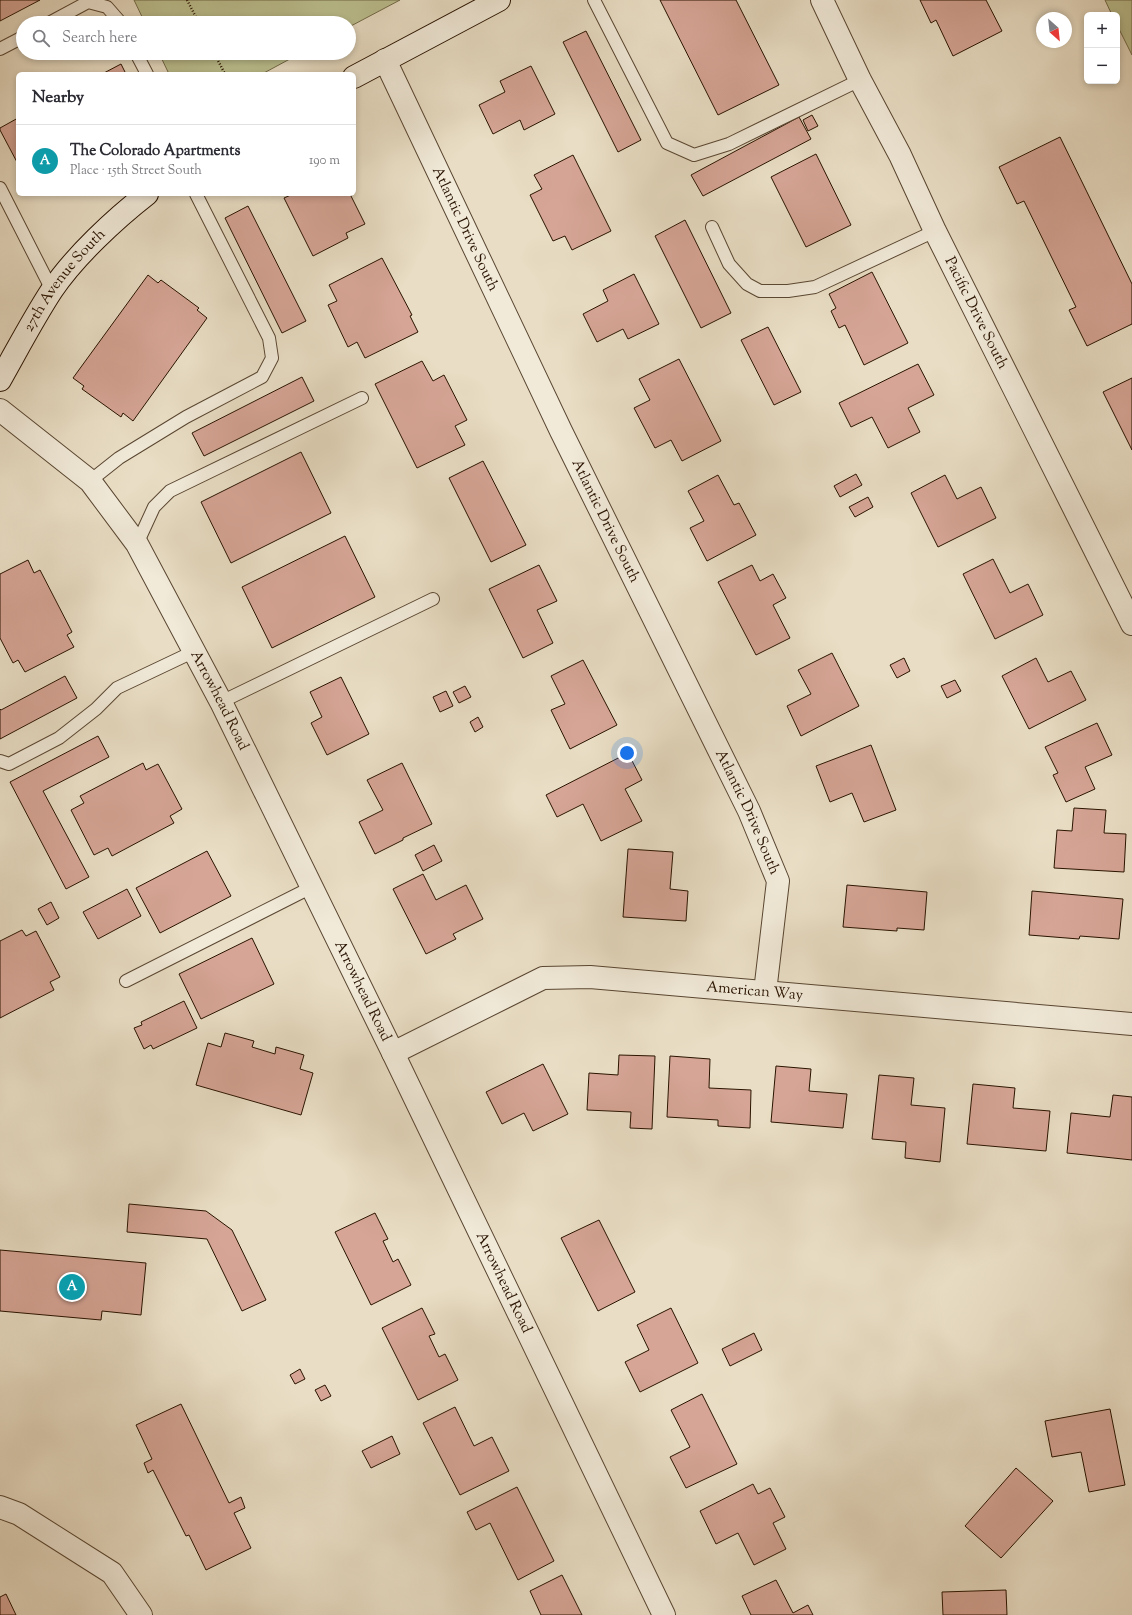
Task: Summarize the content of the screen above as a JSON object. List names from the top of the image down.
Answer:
{
  "streets": {
    "street": [
      "Atlantic Drive South",
      "27th Avenue South",
      "Pacific Drive South",
      "Arrowhead Road",
      "American Way"
    ]
  },
  "crossings": [
    ["Atlantic Drive South", "American Way"],
    ["Arrowhead Road", "American Way"]
  ],
  "north": "bottom right",
  "page": {
    "map_buttons": ["+", "−"],
    "search": "Search here",
    "heading": "Nearby",
    "list": [
      {
        "mark": "A",
        "name": "The Colorado Apartments",
        "note": "Place · 15th Street South",
        "value": "190 m"
      }
    ],
    "pins": "A"
  }
}
